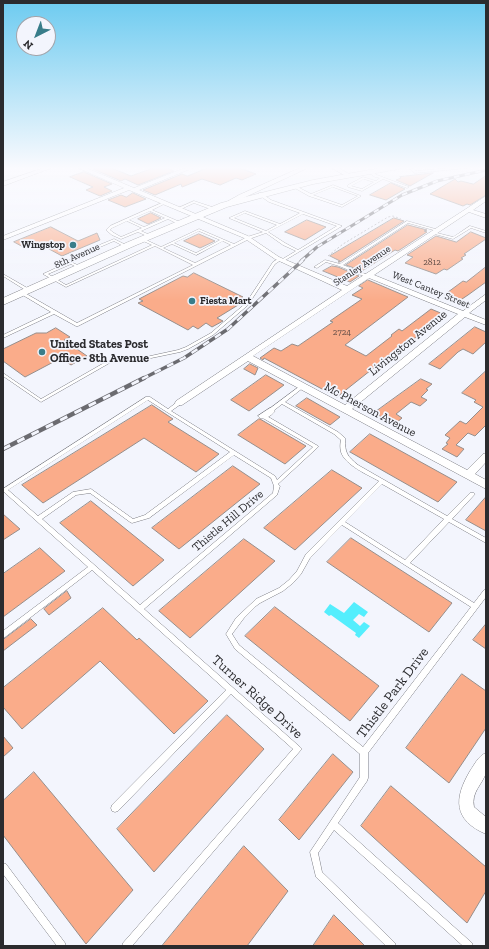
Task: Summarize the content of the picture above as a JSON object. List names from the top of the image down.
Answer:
{
  "streets": {
    "main road": ["8th Avenue"],
    "street": [
      "Stanley Avenue",
      "West Cantey Street",
      "Livingston Avenue",
      "Mc Pherson Avenue"
    ],
    "lane": ["Thistle Hill Drive", "Thistle Park Drive", "Turner Ridge Drive"]
  },
  "crossings": [
    ["Stanley Avenue", "West Cantey Street"],
    ["Stanley Avenue", "Mc Pherson Avenue"],
    ["Stanley Avenue", "Thistle Hill Drive"],
    ["West Cantey Street", "Livingston Avenue"],
    ["Livingston Avenue", "Mc Pherson Avenue"],
    ["Thistle Hill Drive", "Turner Ridge Drive"]
  ],
  "places": ["Wingstop", "Fiesta Mart", "United States Post Office - 8th Avenue"],
  "house_numbers": ["2812", "2724"],
  "north": "bottom left"
}
